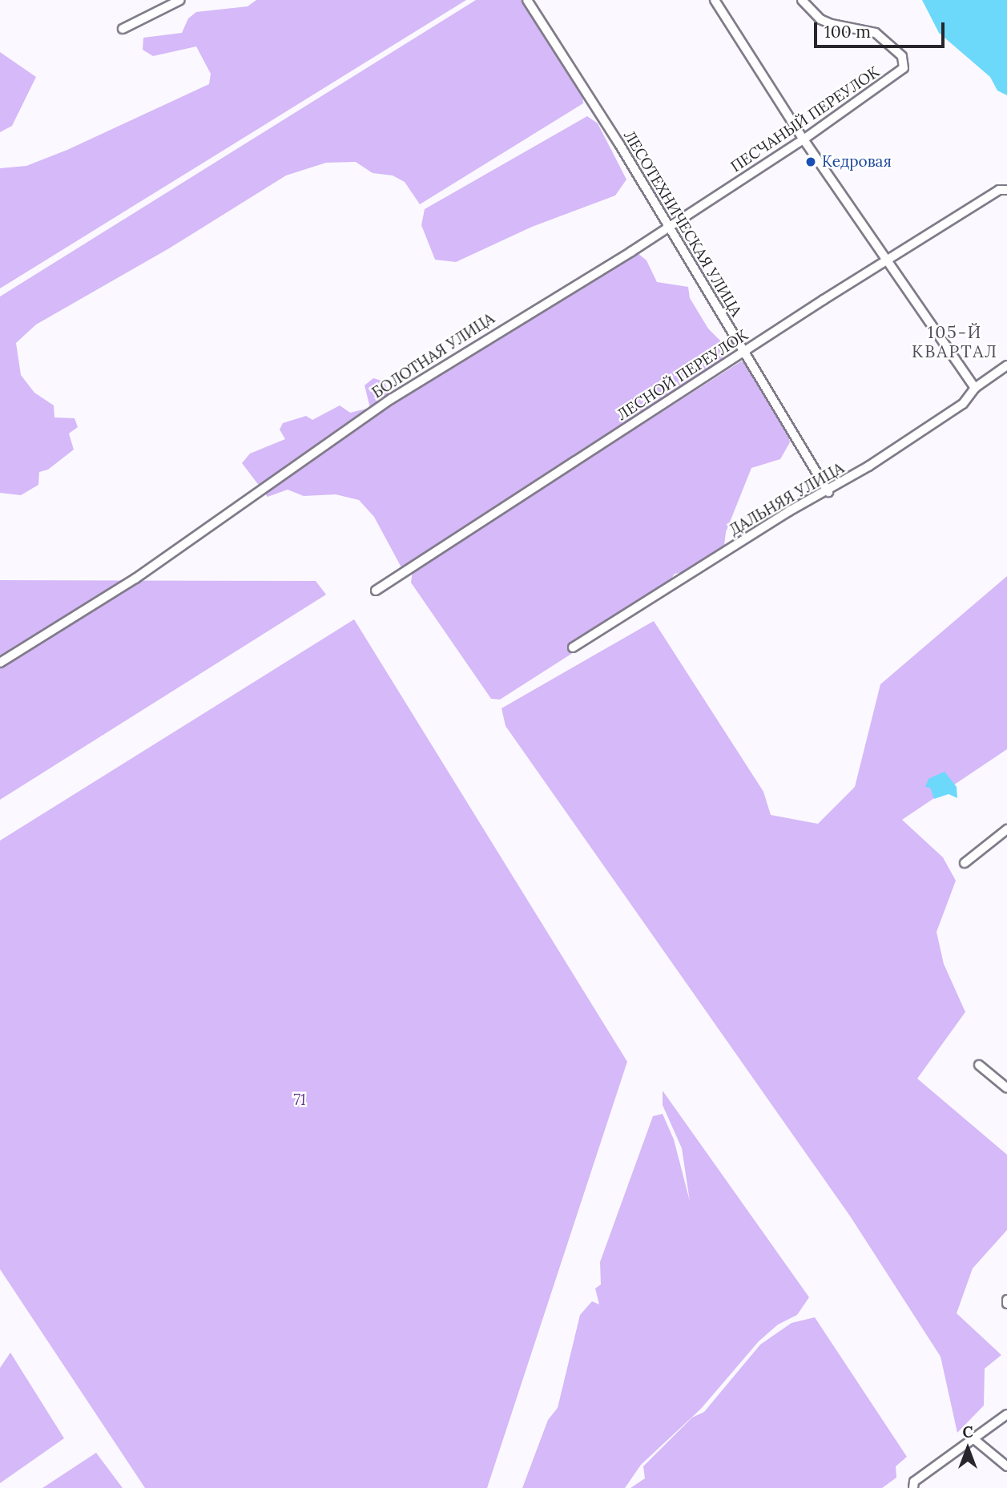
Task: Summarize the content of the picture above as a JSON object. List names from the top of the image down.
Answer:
{
  "streets": {
    "street": [
      "ПЕСЧАНЫЙ ПЕРЕУЛОК",
      "ЛЕСОТЕХНИЧЕСКАЯ УЛИЦА",
      "БОЛОТНАЯ УЛИЦА",
      "ЛЕСНОЙ ПЕРЕУЛОК",
      "ДАЛЬНЯЯ УЛИЦА"
    ]
  },
  "crossings": [
    ["ПЕСЧАНЫЙ ПЕРЕУЛОК", "ЛЕСОТЕХНИЧЕСКАЯ УЛИЦА"],
    ["ПЕСЧАНЫЙ ПЕРЕУЛОК", "БОЛОТНАЯ УЛИЦА"],
    ["ЛЕСОТЕХНИЧЕСКАЯ УЛИЦА", "БОЛОТНАЯ УЛИЦА"],
    ["ЛЕСОТЕХНИЧЕСКАЯ УЛИЦА", "ЛЕСНОЙ ПЕРЕУЛОК"],
    ["ЛЕСОТЕХНИЧЕСКАЯ УЛИЦА", "ДАЛЬНЯЯ УЛИЦА"]
  ],
  "districts": ["105-Й КВАРТАЛ"],
  "parks": ["71"],
  "places": ["Кедровая"],
  "scale_bar": "100 m",
  "north": "top"
}
